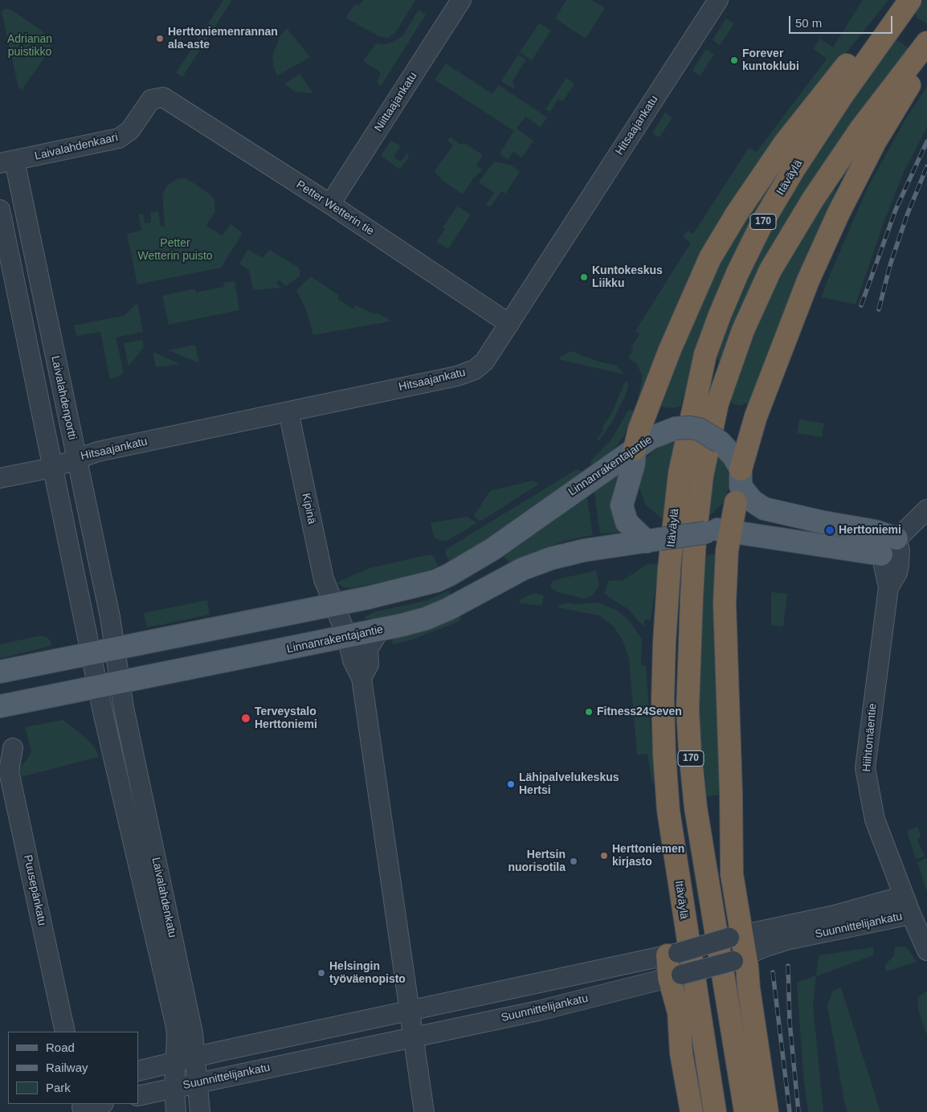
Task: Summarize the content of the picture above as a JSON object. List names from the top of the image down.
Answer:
{
  "streets": {
    "highway": ["Itäväylä", "170"],
    "main road": ["Linnanrakentajantie"],
    "street": [
      "Niittaajankatu",
      "Hitsaajankatu",
      "Laivalahdenkaari",
      "Petter Wetterin tie",
      "Laivalahdenportti",
      "Kipinä",
      "Hiihtomäentie",
      "Puusepänkatu",
      "Laivalahdenkatu",
      "Suunnittelijankatu"
    ]
  },
  "crossings": [
    ["Niittaajankatu", "Petter Wetterin tie"],
    ["Hitsaajankatu", "Petter Wetterin tie"],
    ["Hitsaajankatu", "Laivalahdenportti"],
    ["Hitsaajankatu", "Kipinä"],
    ["Laivalahdenkaari", "Petter Wetterin tie"],
    ["Laivalahdenkaari", "Laivalahdenportti"],
    ["Laivalahdenportti", "Linnanrakentajantie"],
    ["Laivalahdenportti", "Laivalahdenkatu"],
    ["Linnanrakentajantie", "Kipinä"],
    ["Linnanrakentajantie", "Laivalahdenkatu"],
    ["Hiihtomäentie", "Suunnittelijankatu"],
    ["Laivalahdenkatu", "Suunnittelijankatu"]
  ],
  "parks": ["Adrianan puistikko", "Petter Wetterin puisto"],
  "places": [
    "Herttoniemenrannan ala-aste",
    "Forever kuntoklubi",
    "Kuntokeskus Liikku",
    "Herttoniemi",
    "Fitness24Seven",
    "Terveystalo Herttoniemi",
    "Lähipalvelukeskus Hertsi",
    "Herttoniemen kirjasto",
    "Hertsin nuorisotila",
    "Helsingin työväenopisto"
  ],
  "legend": ["Road", "Railway", "Park"],
  "scale_bar": "50 m"
}
